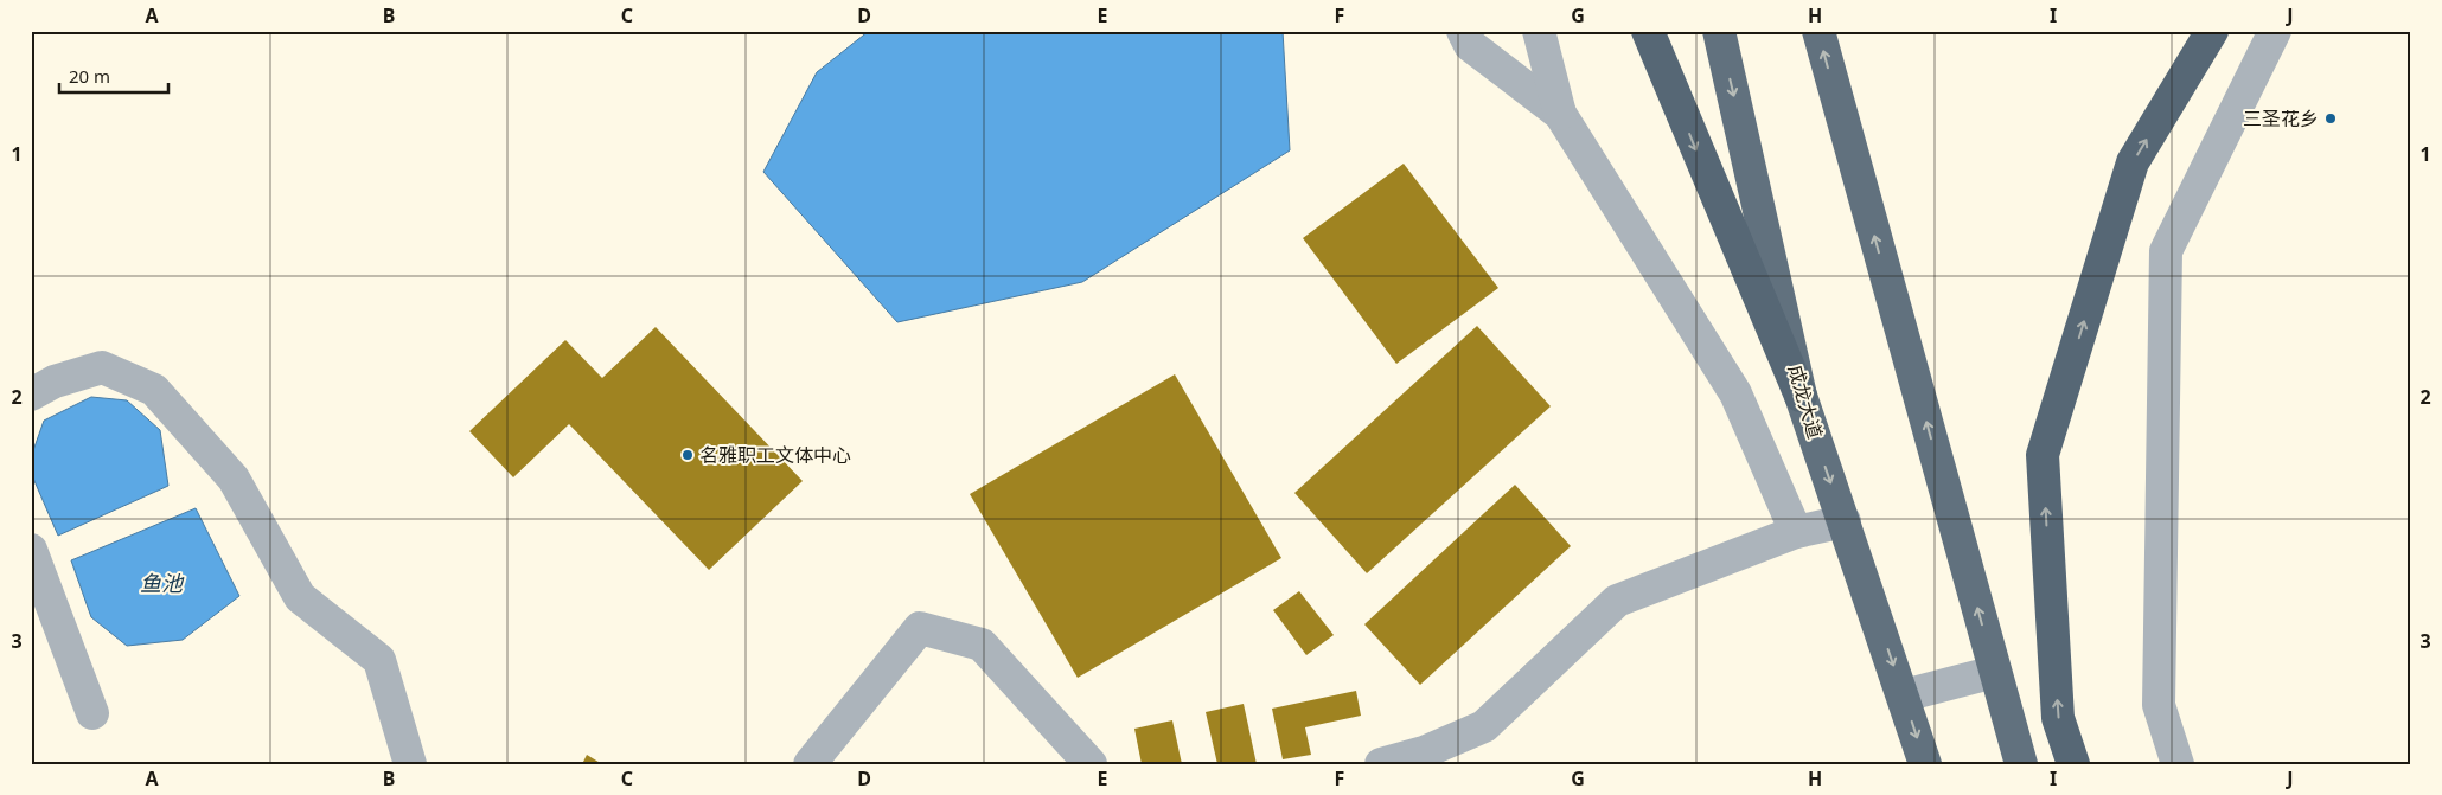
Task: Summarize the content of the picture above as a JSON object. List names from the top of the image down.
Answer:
{
  "streets": {
    "highway": ["成龙大道"]
  },
  "water": ["鱼池"],
  "places": ["三圣花乡", "名雅职工文体中心"],
  "scale_bar": "20 m",
  "grid": {
    "columns": [
      "A",
      "B",
      "C",
      "D",
      "E",
      "F",
      "G",
      "H",
      "I",
      "J"
    ],
    "rows": ["1", "2", "3"]
  }
}
